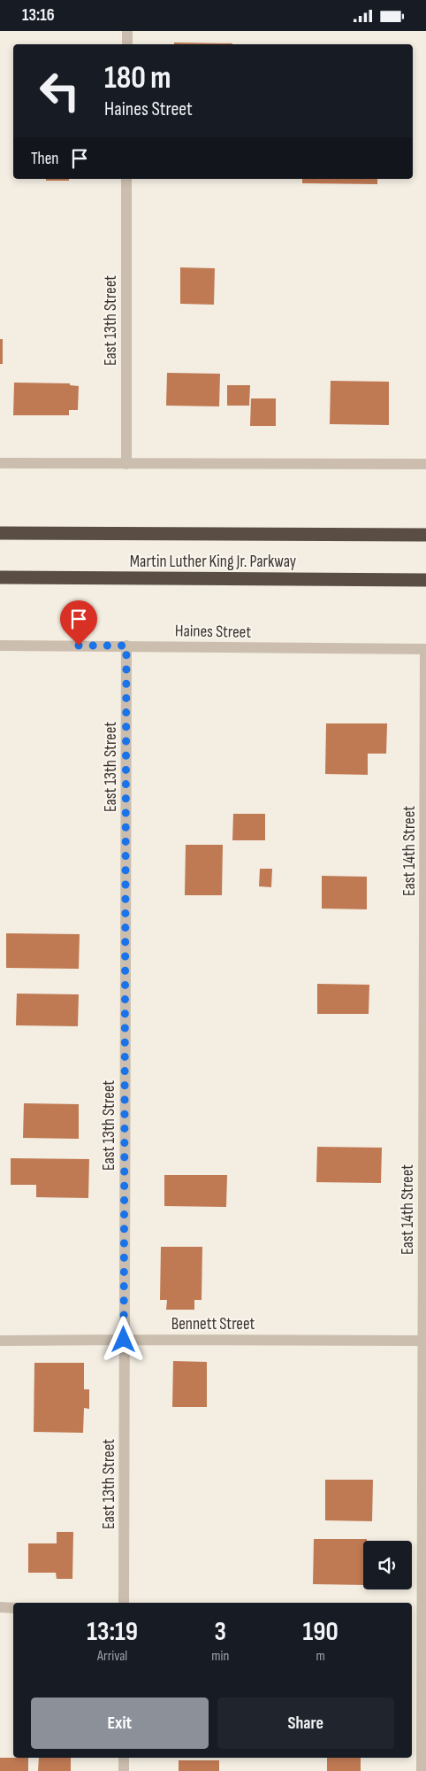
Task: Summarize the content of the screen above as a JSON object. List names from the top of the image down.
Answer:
{
  "streets": {
    "highway": ["Martin Luther King Jr. Parkway"],
    "street": [
      "East 13th Street",
      "Haines Street",
      "East 14th Street",
      "Bennett Street"
    ]
  },
  "crossings": [
    ["East 13th Street", "Haines Street"],
    ["East 13th Street", "Bennett Street"],
    ["Haines Street", "East 14th Street"],
    ["East 14th Street", "Bennett Street"]
  ],
  "page": {
    "status": "13:16",
    "turn": ["180 m", "Haines Street"],
    "then": "Then",
    "eta": [
      "13:19",
      "Arrival",
      "3",
      "min",
      "190",
      "m"
    ],
    "buttons": ["Exit", "Share"]
  }
}
